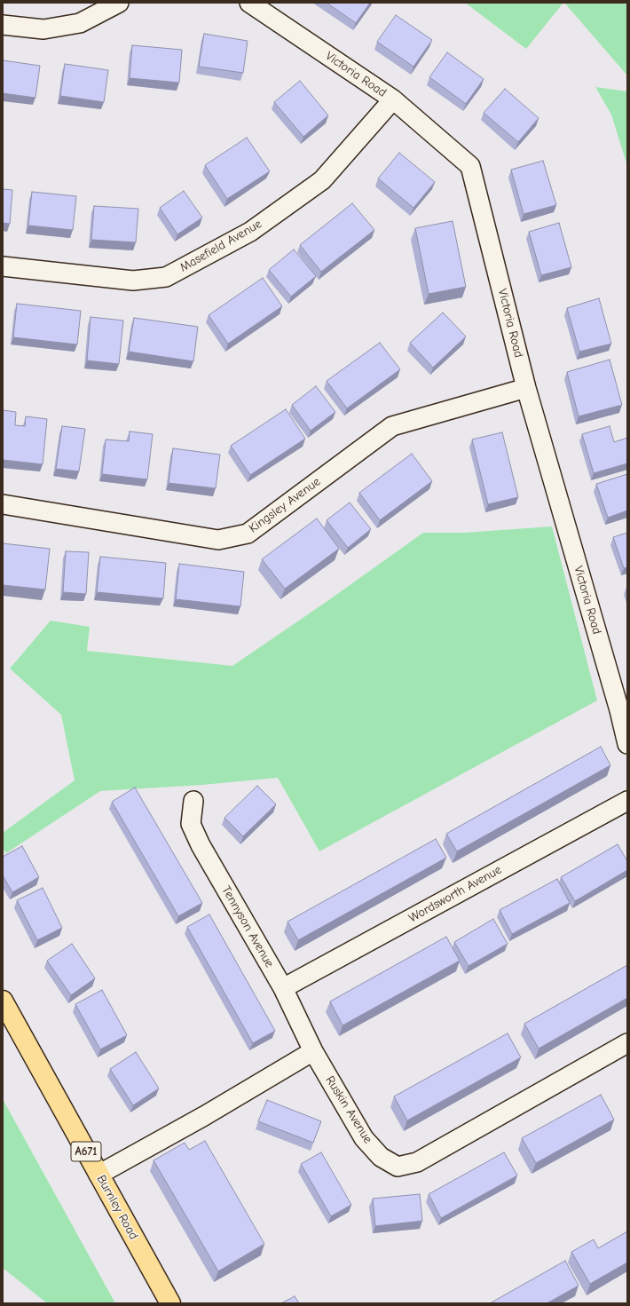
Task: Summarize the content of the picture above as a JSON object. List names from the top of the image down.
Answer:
{
  "streets": {
    "main road": ["A671", "Burnley Road"],
    "street": [
      "Victoria Road",
      "Masefield Avenue",
      "Kingsley Avenue",
      "Wordsworth Avenue",
      "Tennyson Avenue",
      "Ruskin Avenue"
    ]
  },
  "crossings": [
    ["Victoria Road", "Masefield Avenue"],
    ["Victoria Road", "Kingsley Avenue"],
    ["Wordsworth Avenue", "Tennyson Avenue"],
    ["Tennyson Avenue", "Ruskin Avenue"]
  ]
}
